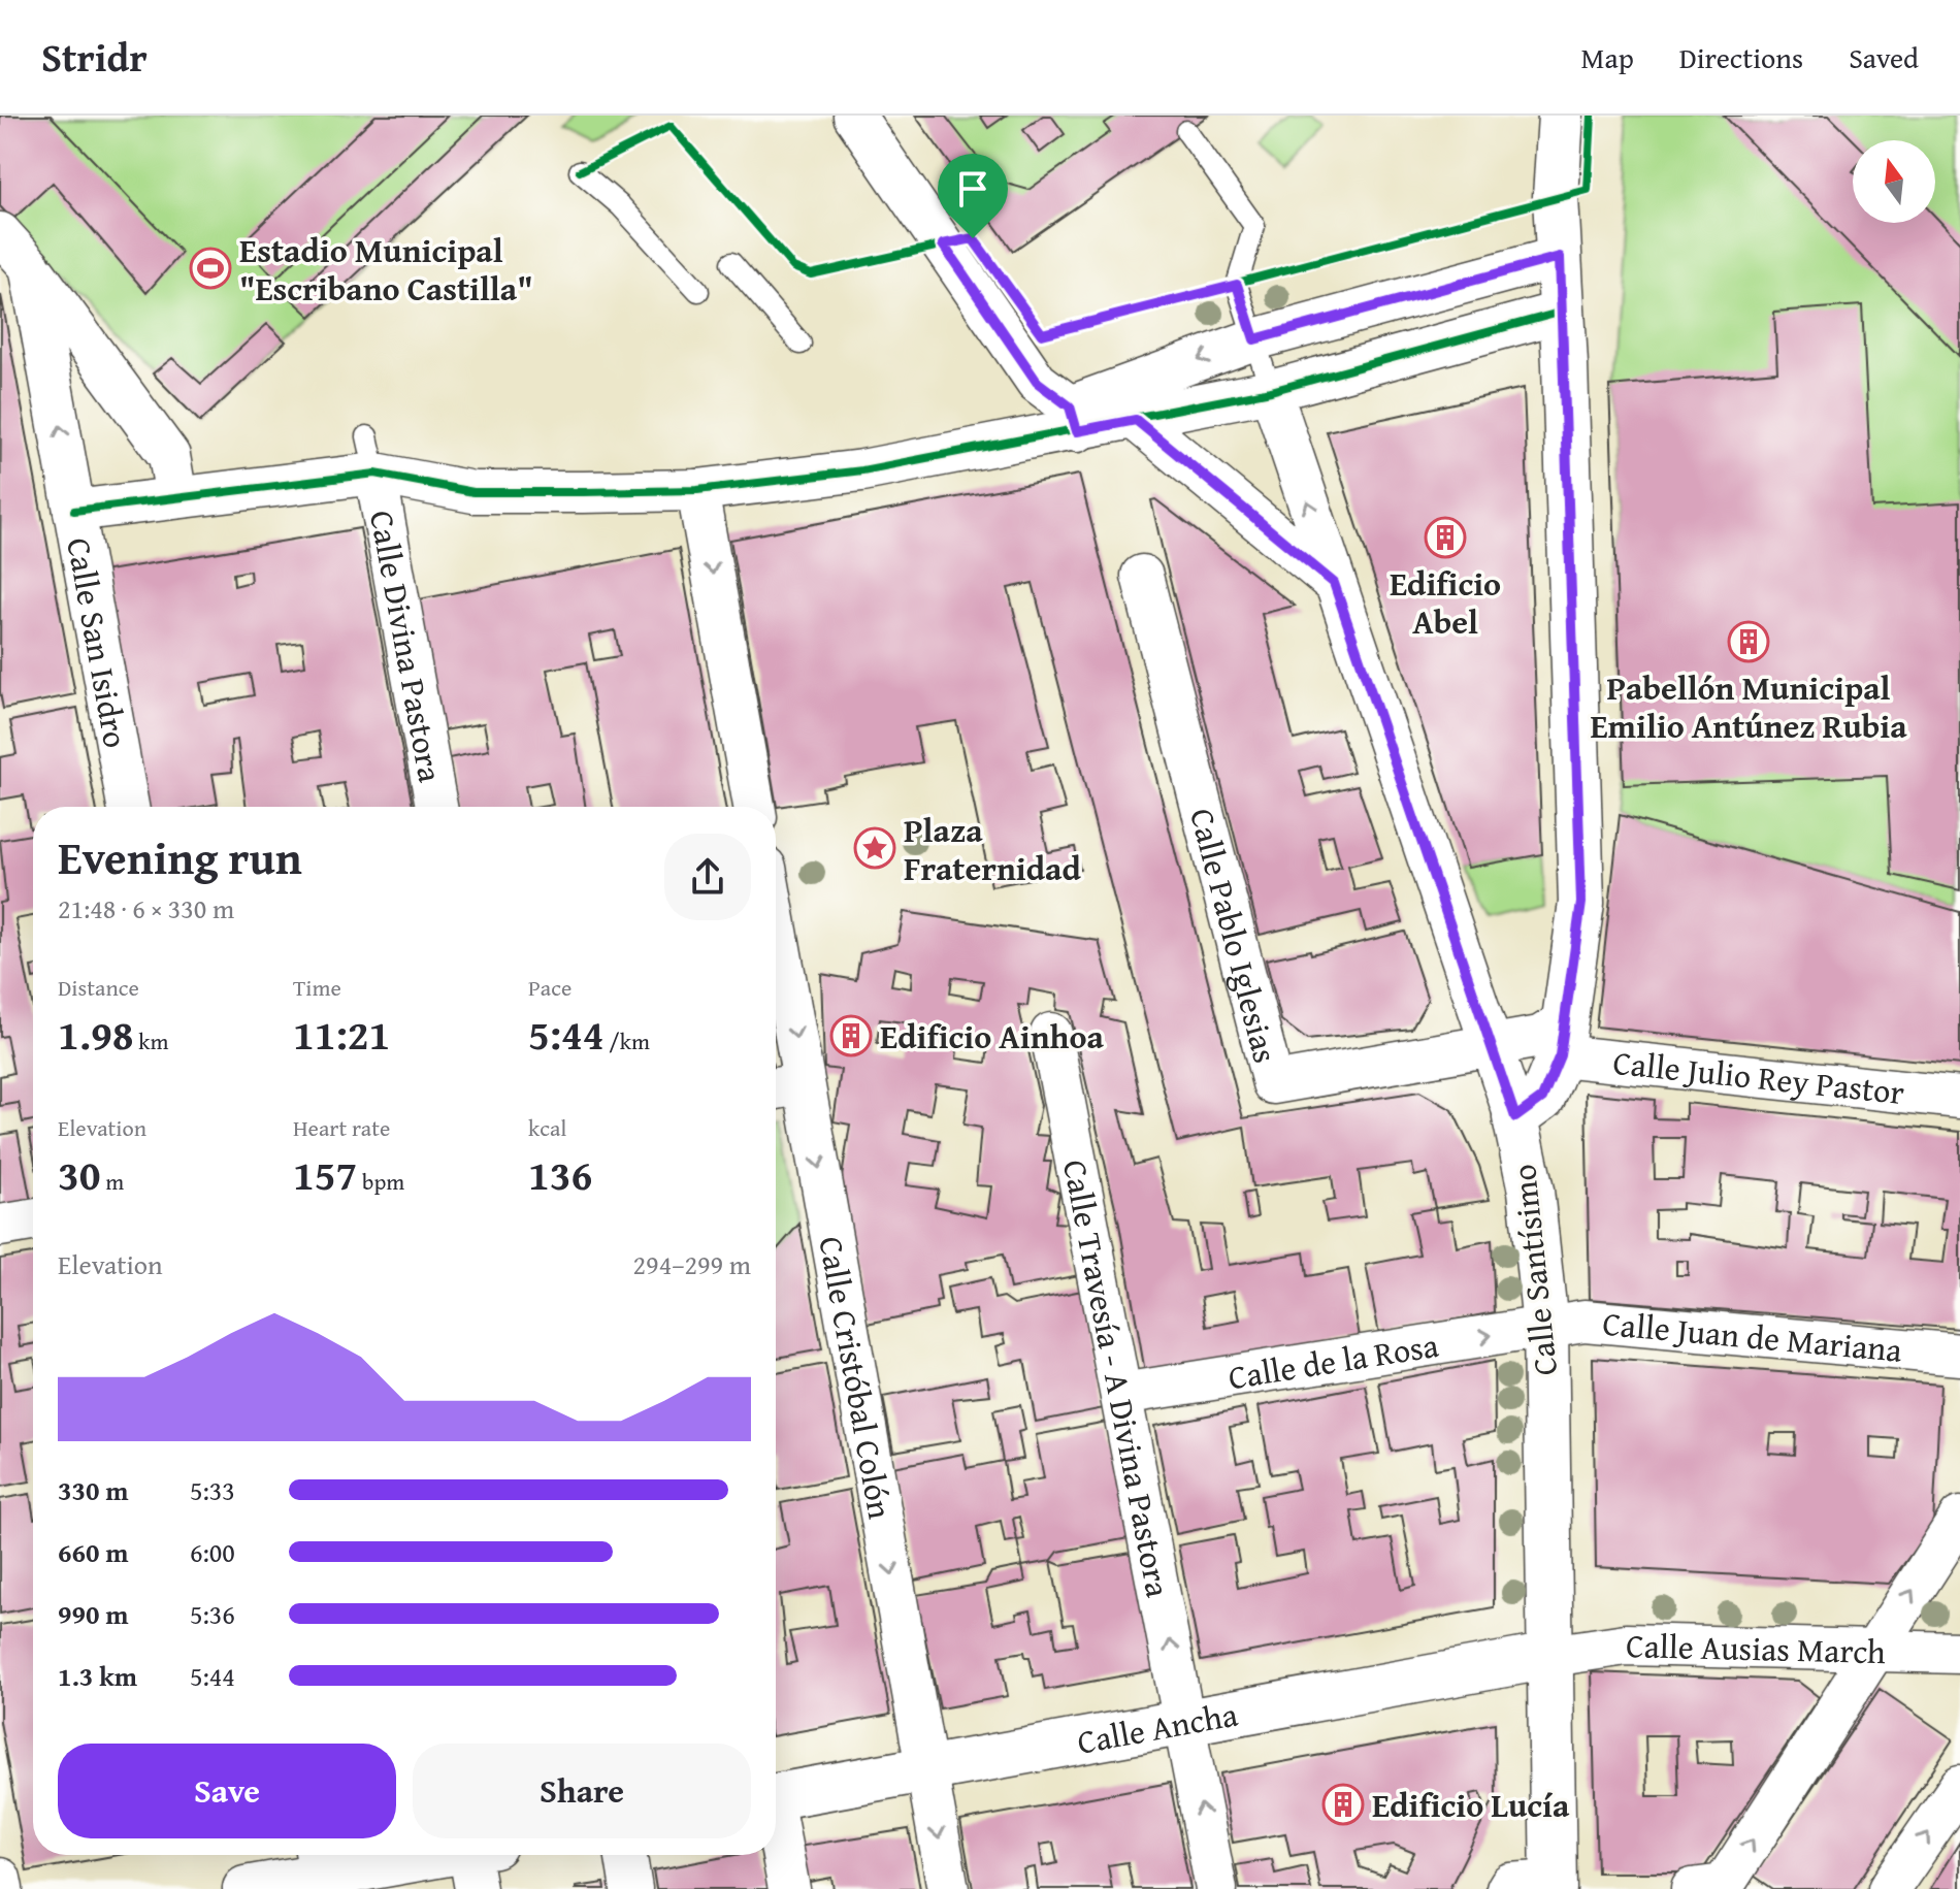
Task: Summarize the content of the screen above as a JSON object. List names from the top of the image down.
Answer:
{
  "streets": {
    "main road": ["Calle Santísimo", "Calle Ancha"],
    "street": [
      "Calle San Isidro",
      "Calle Divina Pastora",
      "Calle Pablo Iglesias",
      "Calle Julio Rey Pastor",
      "Calle Juan de Mariana",
      "Calle de la Rosa",
      "Calle Cristóbal Colón",
      "Calle Travesía - A Divina Pastora",
      "Calle Ausias March"
    ]
  },
  "crossings": [
    ["Calle Pablo Iglesias", "Calle Santísimo"],
    ["Calle Santísimo", "Calle Juan de Mariana"],
    ["Calle Santísimo", "Calle de la Rosa"],
    ["Calle Santísimo", "Calle Ausias March"],
    ["Calle Santísimo", "Calle Ancha"],
    ["Calle Juan de Mariana", "Calle de la Rosa"],
    ["Calle de la Rosa", "Calle Travesía - A Divina Pastora"],
    ["Calle Cristóbal Colón", "Calle Ancha"],
    ["Calle Travesía - A Divina Pastora", "Calle Ancha"],
    ["Calle Ausias March", "Calle Ancha"]
  ],
  "one_way": ["Calle de la Rosa", "Calle Cristóbal Colón", "Calle Travesía - A Divina Pastora"],
  "places": {
    "sports": ["Estadio Municipal \"Escribano Castilla\""],
    "building": [
      "Edificio Abel",
      "Pabellón Municipal Emilio Antúnez Rubia",
      "Edificio Ainhoa",
      "Edificio Lucía"
    ],
    "place": ["Plaza Fraternidad"]
  },
  "north": "top",
  "page": {
    "header": "Stridr",
    "nav": ["Map", "Directions", "Saved"],
    "heading": ["Evening run", "21:48 · 6 × 330 m"],
    "stats": [
      ["Distance", "1.98 km"],
      ["Time", "11:21"],
      ["Pace", "5:44 /km"],
      ["Elevation", "30 m"],
      ["Heart rate", "157 bpm"],
      ["kcal", "136"]
    ],
    "chart": ["Elevation", "294–299 m"],
    "list": [
      {
        "name": "330 m",
        "note": "5:33"
      },
      {
        "name": "660 m",
        "note": "6:00"
      },
      {
        "name": "990 m",
        "note": "5:36"
      },
      {
        "name": "1.3 km",
        "note": "5:44"
      }
    ],
    "buttons": ["Save", "Share"]
  }
}
